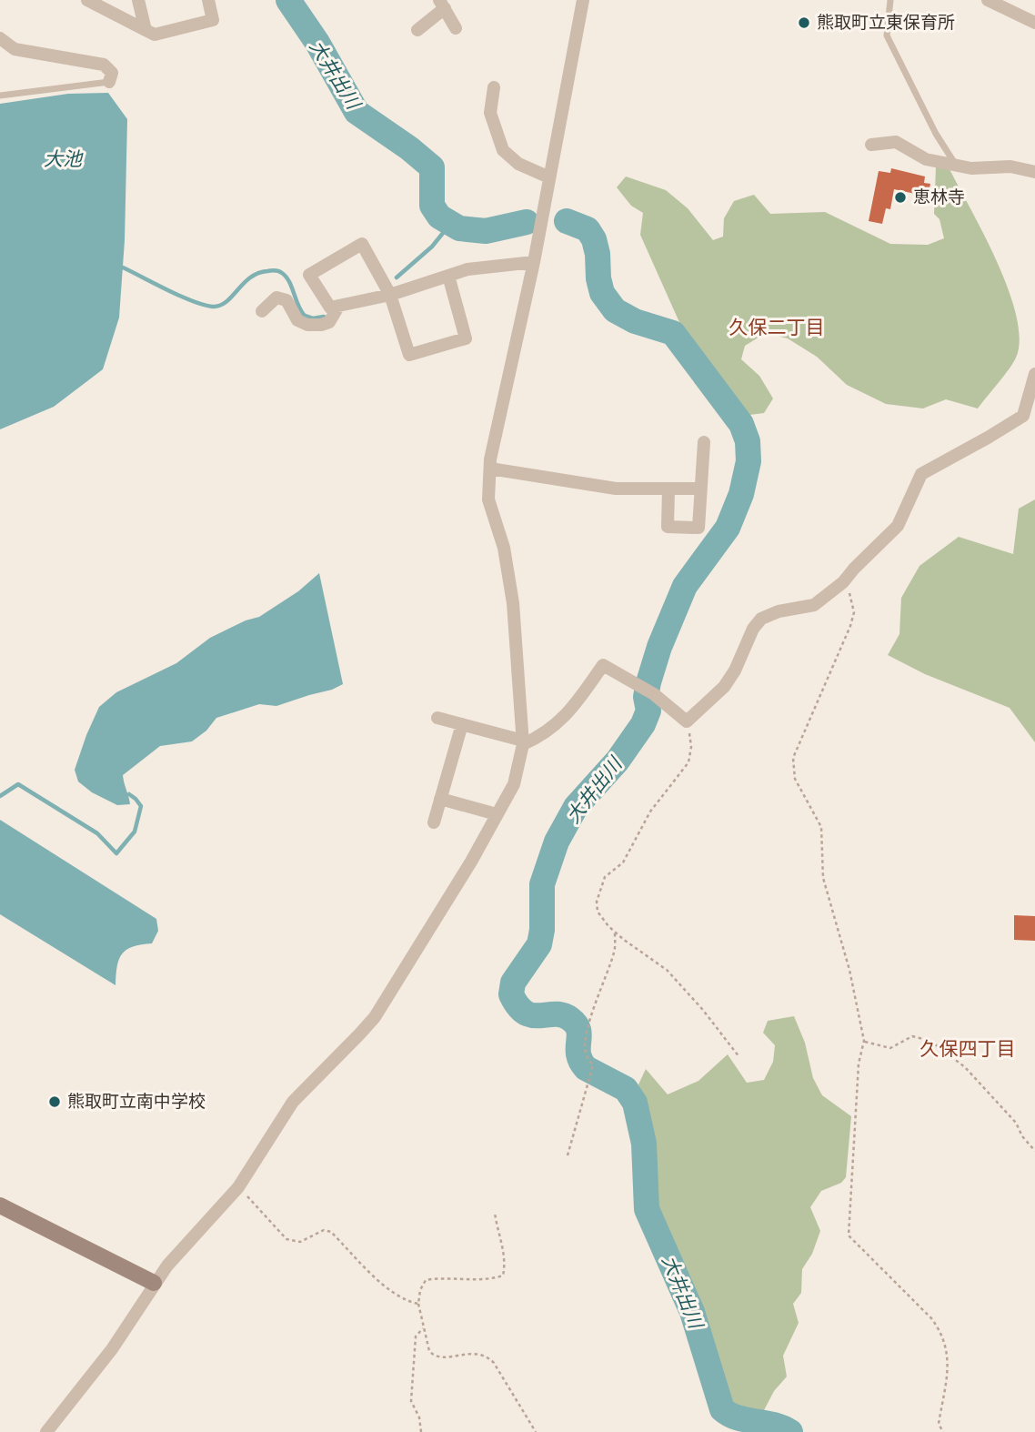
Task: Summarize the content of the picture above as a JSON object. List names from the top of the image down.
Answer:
{
  "districts": ["久保二丁目", "久保四丁目"],
  "water": ["大井出川", "大池"],
  "places": ["熊取町立東保育所", "恵林寺", "熊取町立南中学校"]
}
